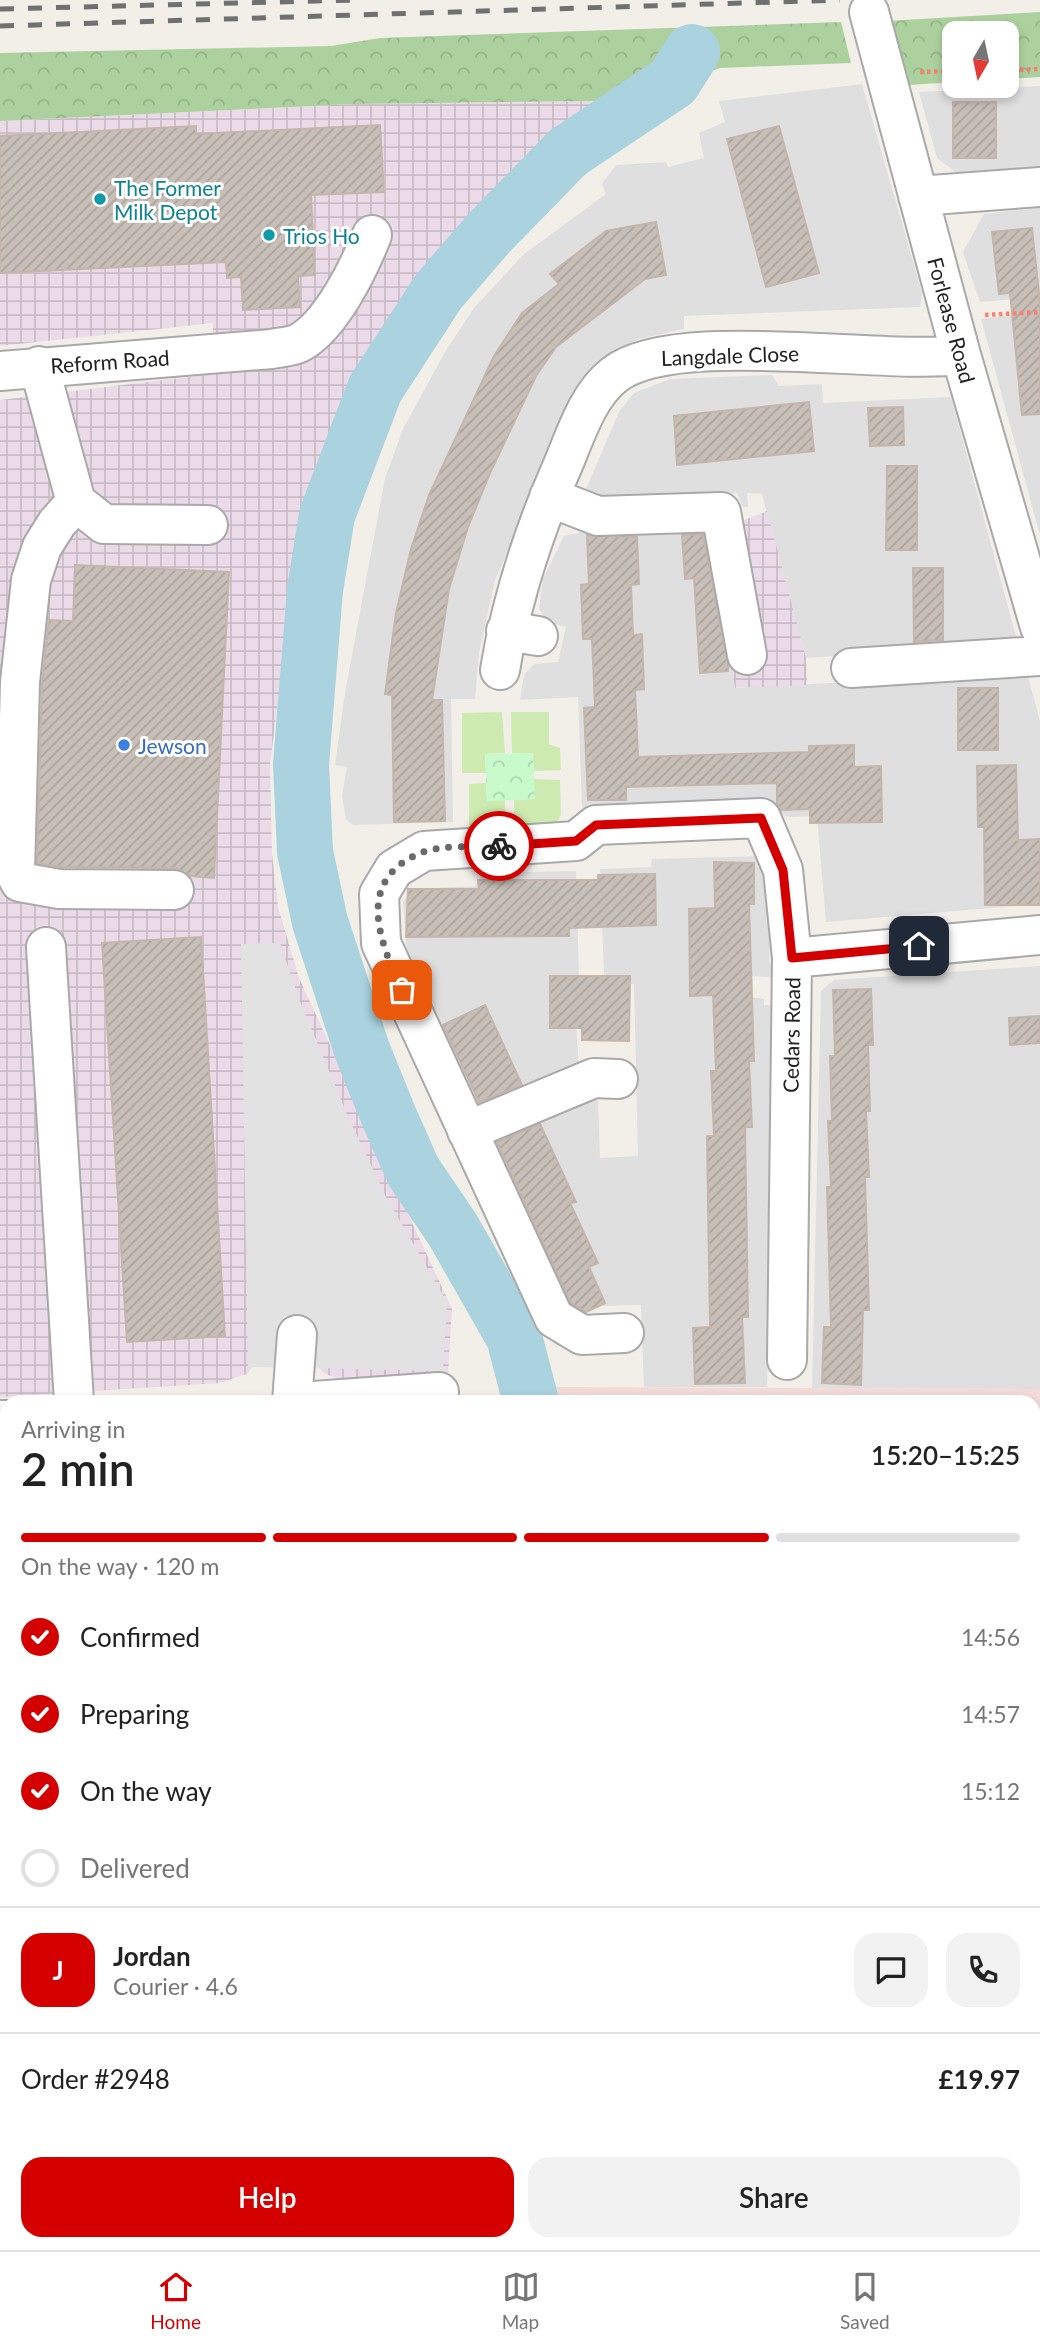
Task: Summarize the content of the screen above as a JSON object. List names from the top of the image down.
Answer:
{
  "streets": {
    "street": [
      "Forlease Road",
      "Langdale Close",
      "Reform Road",
      "Cedars Road"
    ]
  },
  "crossings": [
    ["Forlease Road", "Langdale Close"]
  ],
  "places": ["The Former Milk Depot", "Trios Ho", "Jewson"],
  "north": "bottom",
  "page": {
    "heading": ["2 min", "Arriving in", "15:20–15:25"],
    "panel": [
      "Jordan",
      "Courier · 4.6",
      "Order #2948",
      "£19.97"
    ],
    "bar": "On the way · 120 m",
    "list": [
      ["Confirmed", "14:56"],
      ["Preparing", "14:57"],
      ["On the way", "15:12"],
      "Delivered"
    ],
    "round": "J",
    "buttons": ["Help", "Share"],
    "tabs": ["Home", "Map", "Saved"]
  }
}
